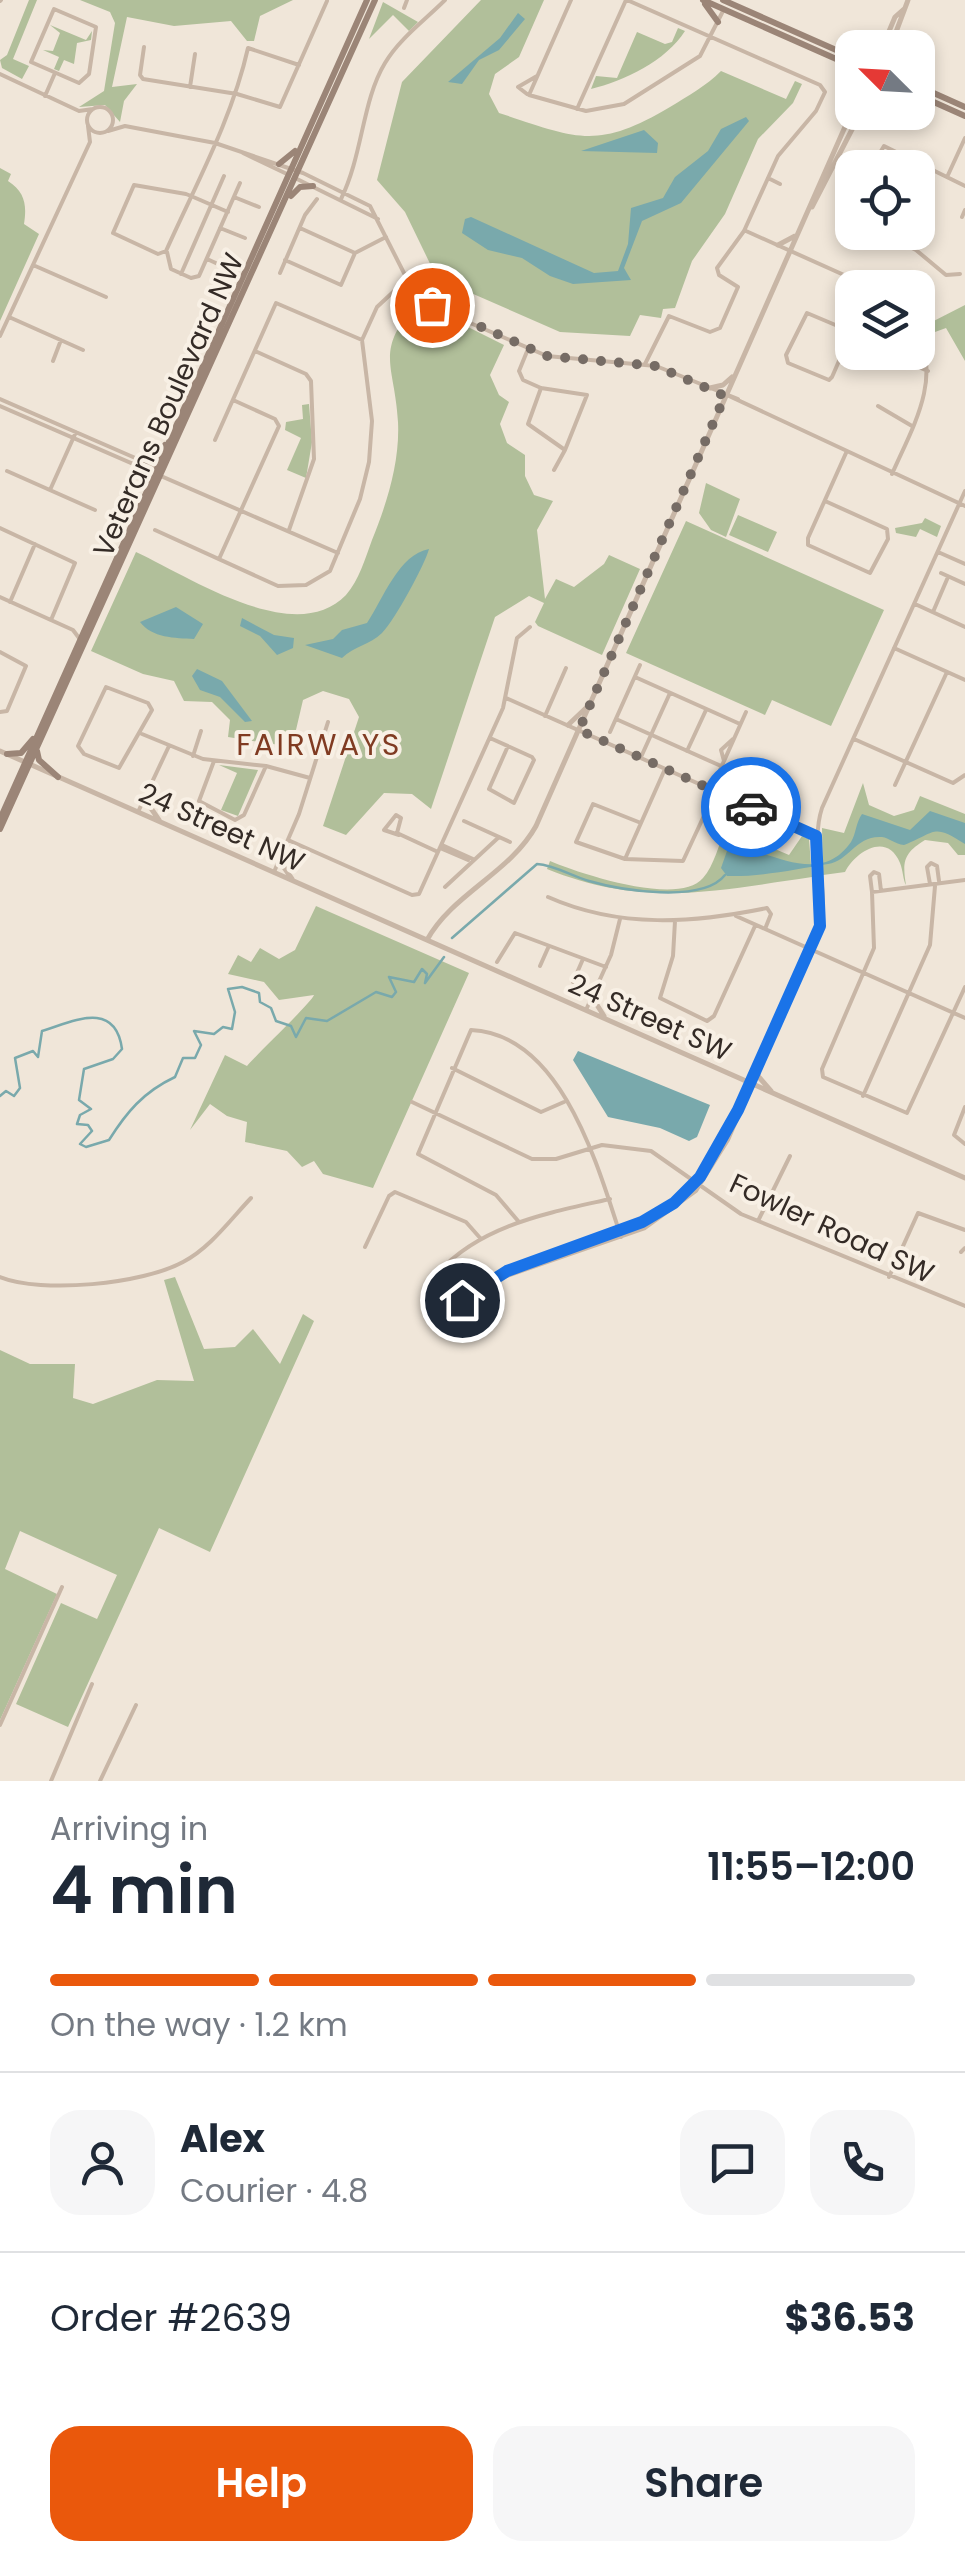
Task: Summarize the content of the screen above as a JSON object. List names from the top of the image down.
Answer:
{
  "streets": {
    "main road": ["Veterans Boulevard NW"],
    "street": ["24 Street NW", "24 Street SW", "Fowler Road SW"]
  },
  "crossings": [
    ["Veterans Boulevard NW", "24 Street NW"],
    ["24 Street NW", "24 Street SW"]
  ],
  "districts": ["FAIRWAYS"],
  "north": "top left",
  "page": {
    "heading": ["4 min", "Arriving in", "11:55–12:00"],
    "panel": [
      "Alex",
      "Courier · 4.8",
      "Order #2639",
      "$36.53"
    ],
    "bar": "On the way · 1.2 km",
    "buttons": ["Help", "Share"]
  }
}
